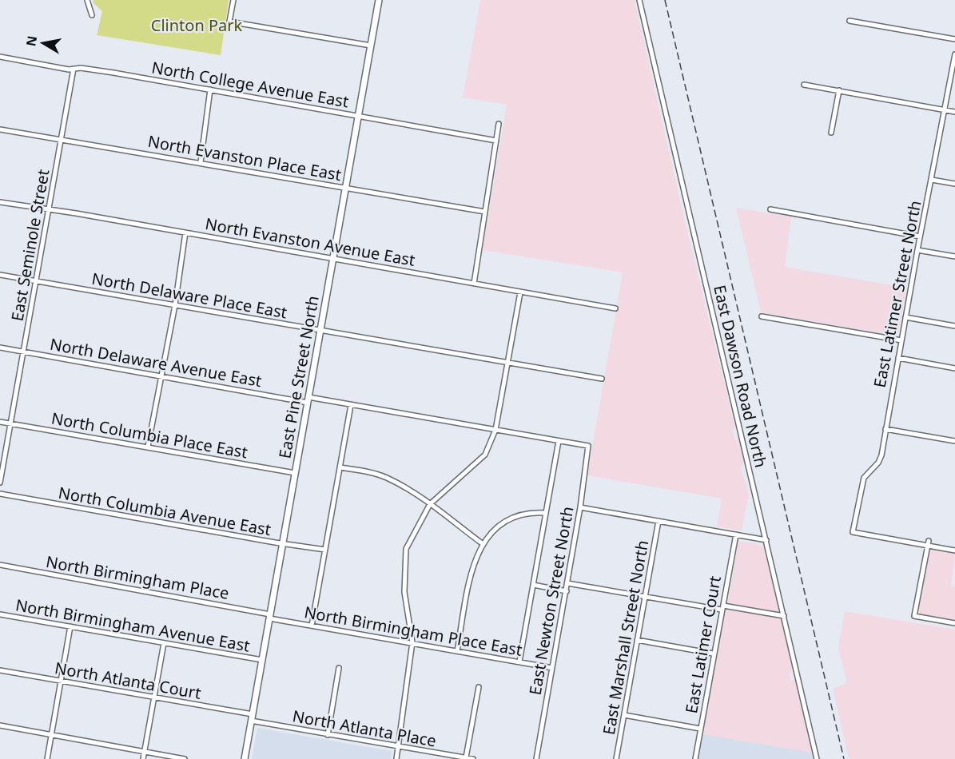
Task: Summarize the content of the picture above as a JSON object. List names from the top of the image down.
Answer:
{
  "streets": {
    "main road": ["East Pine Street North"],
    "street": [
      "North College Avenue East",
      "North Evanston Place East",
      "North Evanston Avenue East",
      "East Seminole Street",
      "East Latimer Street North",
      "North Delaware Place East",
      "North Delaware Avenue East",
      "East Dawson Road North",
      "North Columbia Place East",
      "North Columbia Avenue East",
      "North Birmingham Place",
      "East Newton Street North",
      "North Birmingham Avenue East",
      "North Birmingham Place East",
      "East Marshall Street North",
      "East Latimer Court",
      "North Atlanta Court",
      "North Atlanta Place"
    ]
  },
  "crossings": [
    ["North College Avenue East", "East Seminole Street"],
    ["North College Avenue East", "East Pine Street North"],
    ["North Evanston Place East", "East Seminole Street"],
    ["North Evanston Place East", "East Pine Street North"],
    ["North Evanston Avenue East", "East Seminole Street"],
    ["North Evanston Avenue East", "East Pine Street North"],
    ["East Seminole Street", "North Delaware Place East"],
    ["East Seminole Street", "North Delaware Avenue East"],
    ["East Seminole Street", "North Columbia Place East"],
    ["North Delaware Place East", "East Pine Street North"],
    ["North Delaware Avenue East", "East Pine Street North"],
    ["North Delaware Avenue East", "East Newton Street North"],
    ["East Pine Street North", "North Columbia Place East"],
    ["East Pine Street North", "North Columbia Avenue East"],
    ["East Pine Street North", "North Birmingham Place"],
    ["East Pine Street North", "North Birmingham Avenue East"],
    ["East Pine Street North", "North Birmingham Place East"],
    ["East Pine Street North", "North Atlanta Court"],
    ["East Pine Street North", "North Atlanta Place"],
    ["North Birmingham Place", "North Birmingham Place East"],
    ["East Newton Street North", "North Birmingham Place East"],
    ["North Atlanta Court", "North Atlanta Place"]
  ],
  "parks": ["Clinton Park"],
  "north": "left"
}
